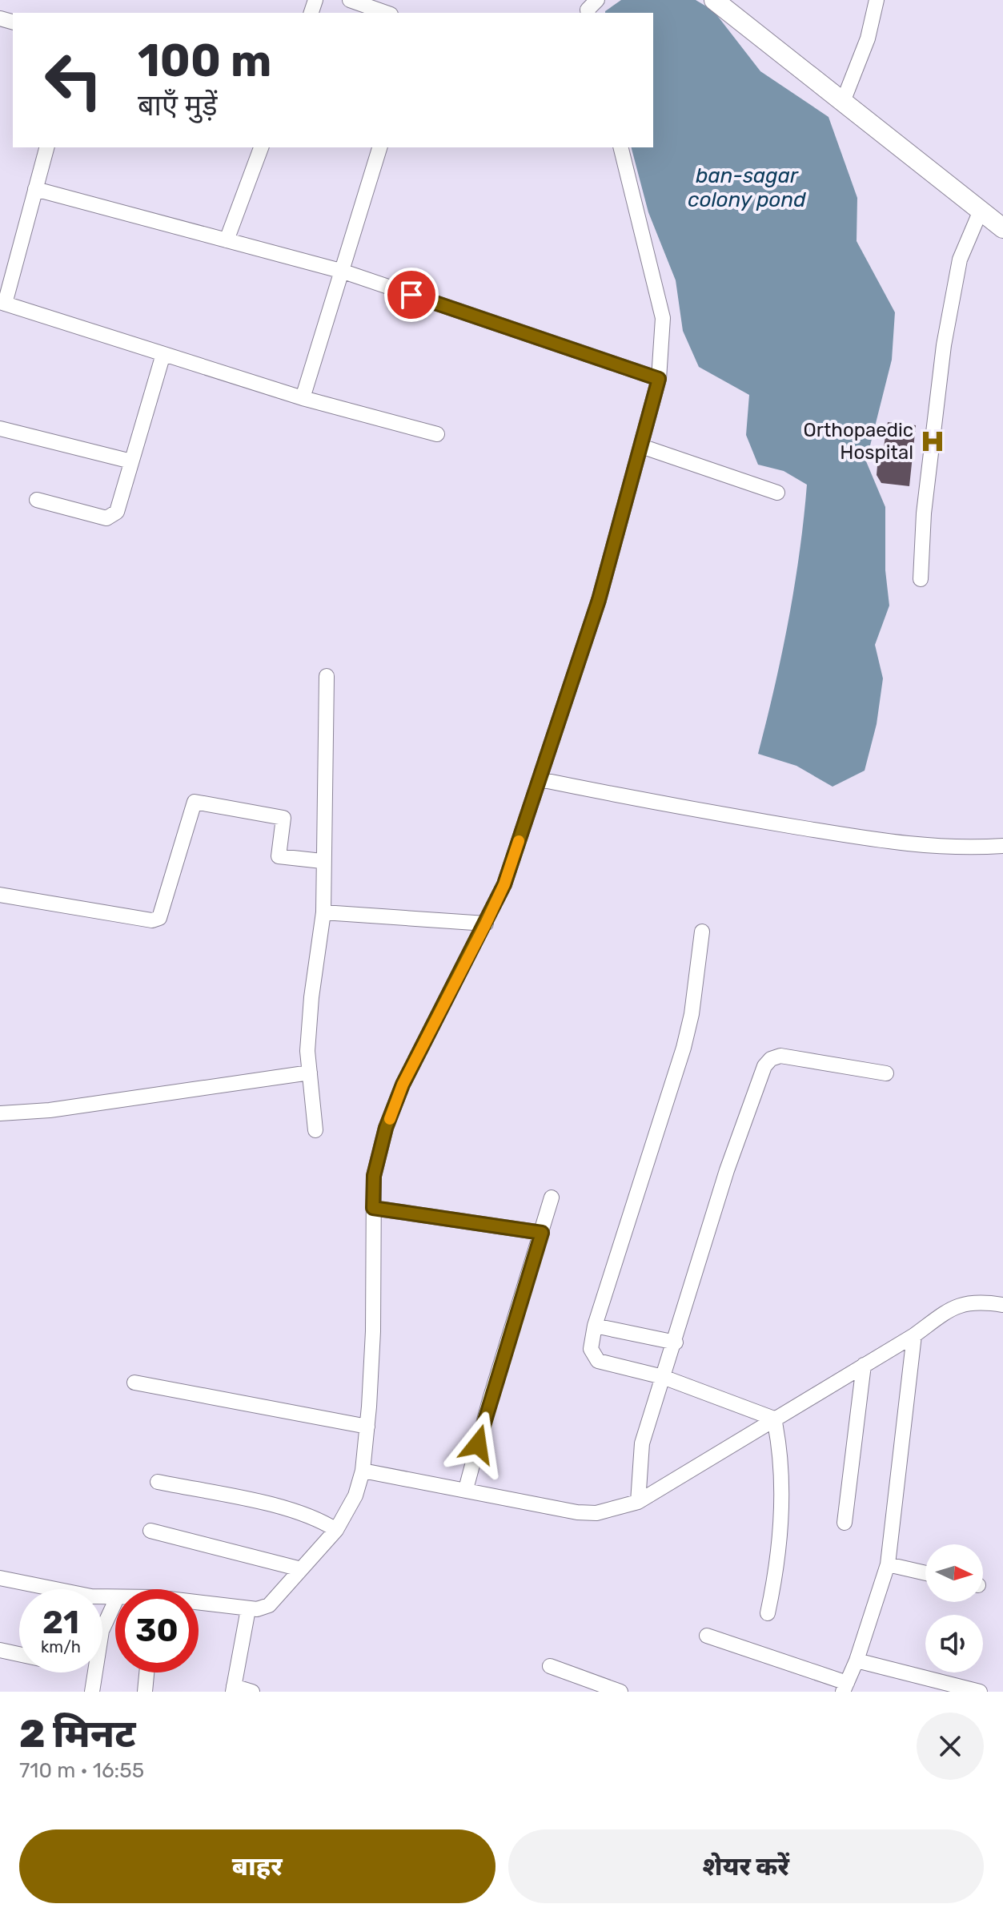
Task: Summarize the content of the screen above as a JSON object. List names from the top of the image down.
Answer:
{
  "water": ["ban-sagar colony pond"],
  "places": {
    "hospital": ["Orthopaedic Hospital"]
  },
  "north": "right",
  "page": {
    "turn": ["100 m", "बाएँ मुड़ें"],
    "speed": "21 km/h",
    "limit": "30",
    "heading": ["2 मिनट", "710 m · 16:55"],
    "buttons": ["बाहर", "शेयर करें"]
  }
}
